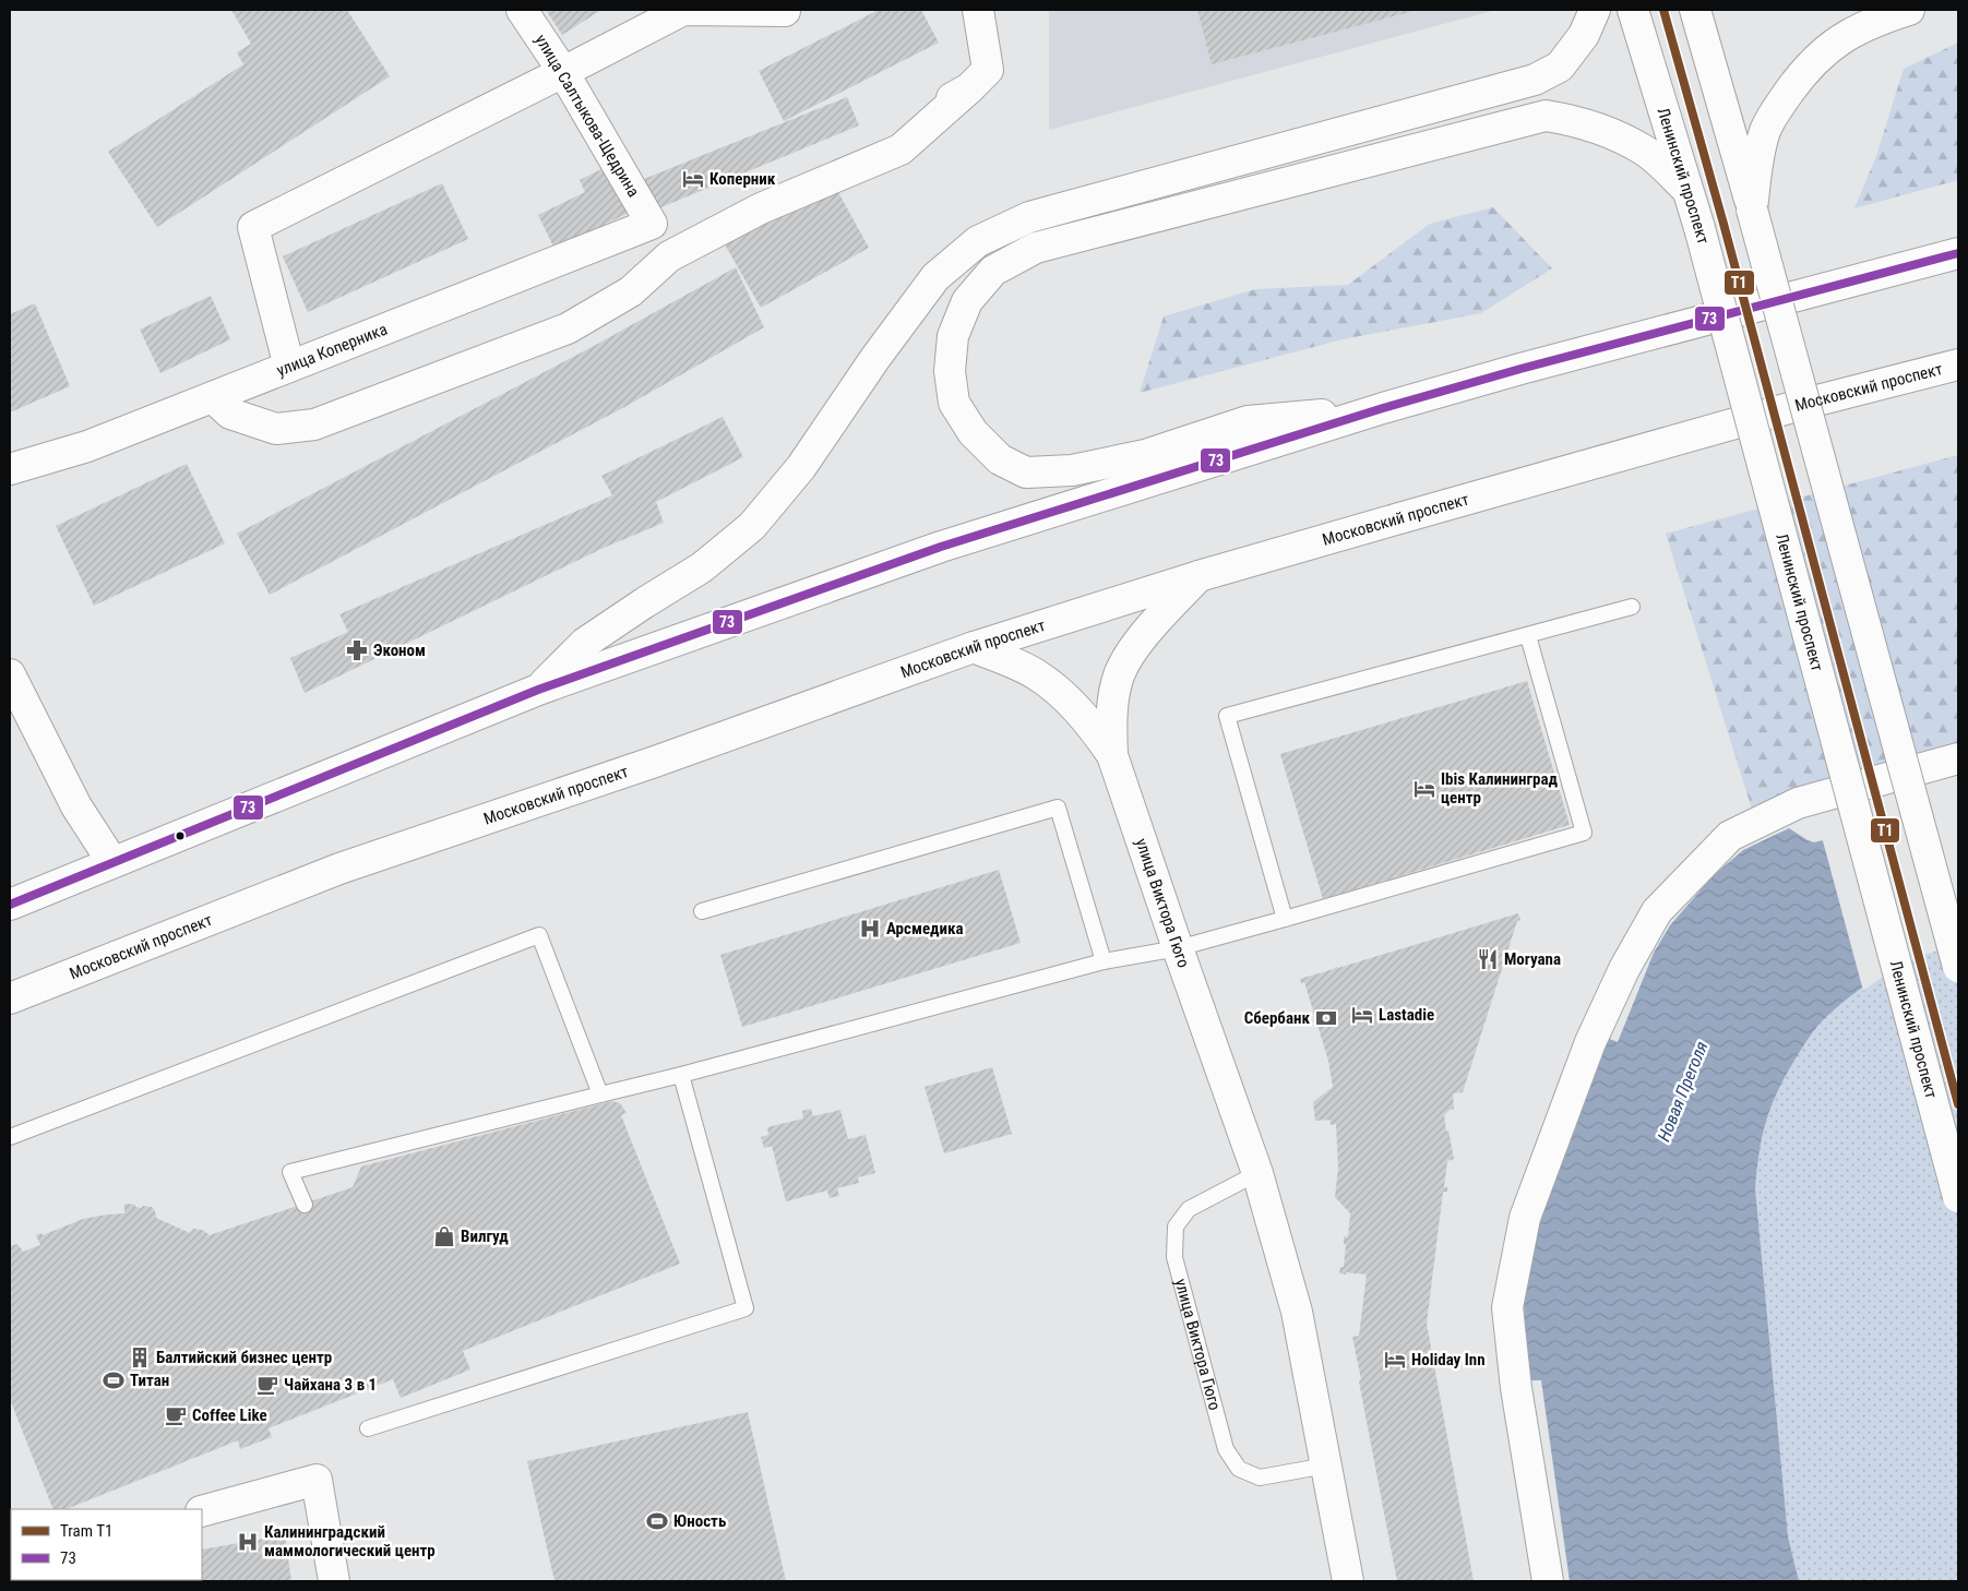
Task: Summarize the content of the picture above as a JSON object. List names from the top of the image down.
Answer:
{
  "streets": {
    "main road": [
      "улица Салтыкова-Щедрина",
      "Ленинский проспект",
      "улица Коперника",
      "Московский проспект",
      "улица Виктора Гюго"
    ]
  },
  "crossings": [
    ["улица Салтыкова-Щедрина", "улица Коперника"],
    ["Московский проспект", "улица Виктора Гюго"]
  ],
  "water": ["Новая Преголя"],
  "places": {
    "hotel": [
      "Коперник",
      "Ibis Калининград центр",
      "Lastadie",
      "Holiday Inn"
    ],
    "pharmacy": ["Эконом"],
    "hospital": ["Арсмедика", "Калининградский маммологический центр"],
    "restaurant": ["Moryana"],
    "bank": ["Сбербанк"],
    "shop": ["Вилгуд"],
    "building": ["Балтийский бизнес центр"],
    "sports": ["Титан", "Юность"],
    "cafe": ["Чайхана 3 в 1", "Coffee Like"]
  },
  "lines": ["tram line T1", "transit line 73"],
  "legend": ["Tram T1", "73"]
}
